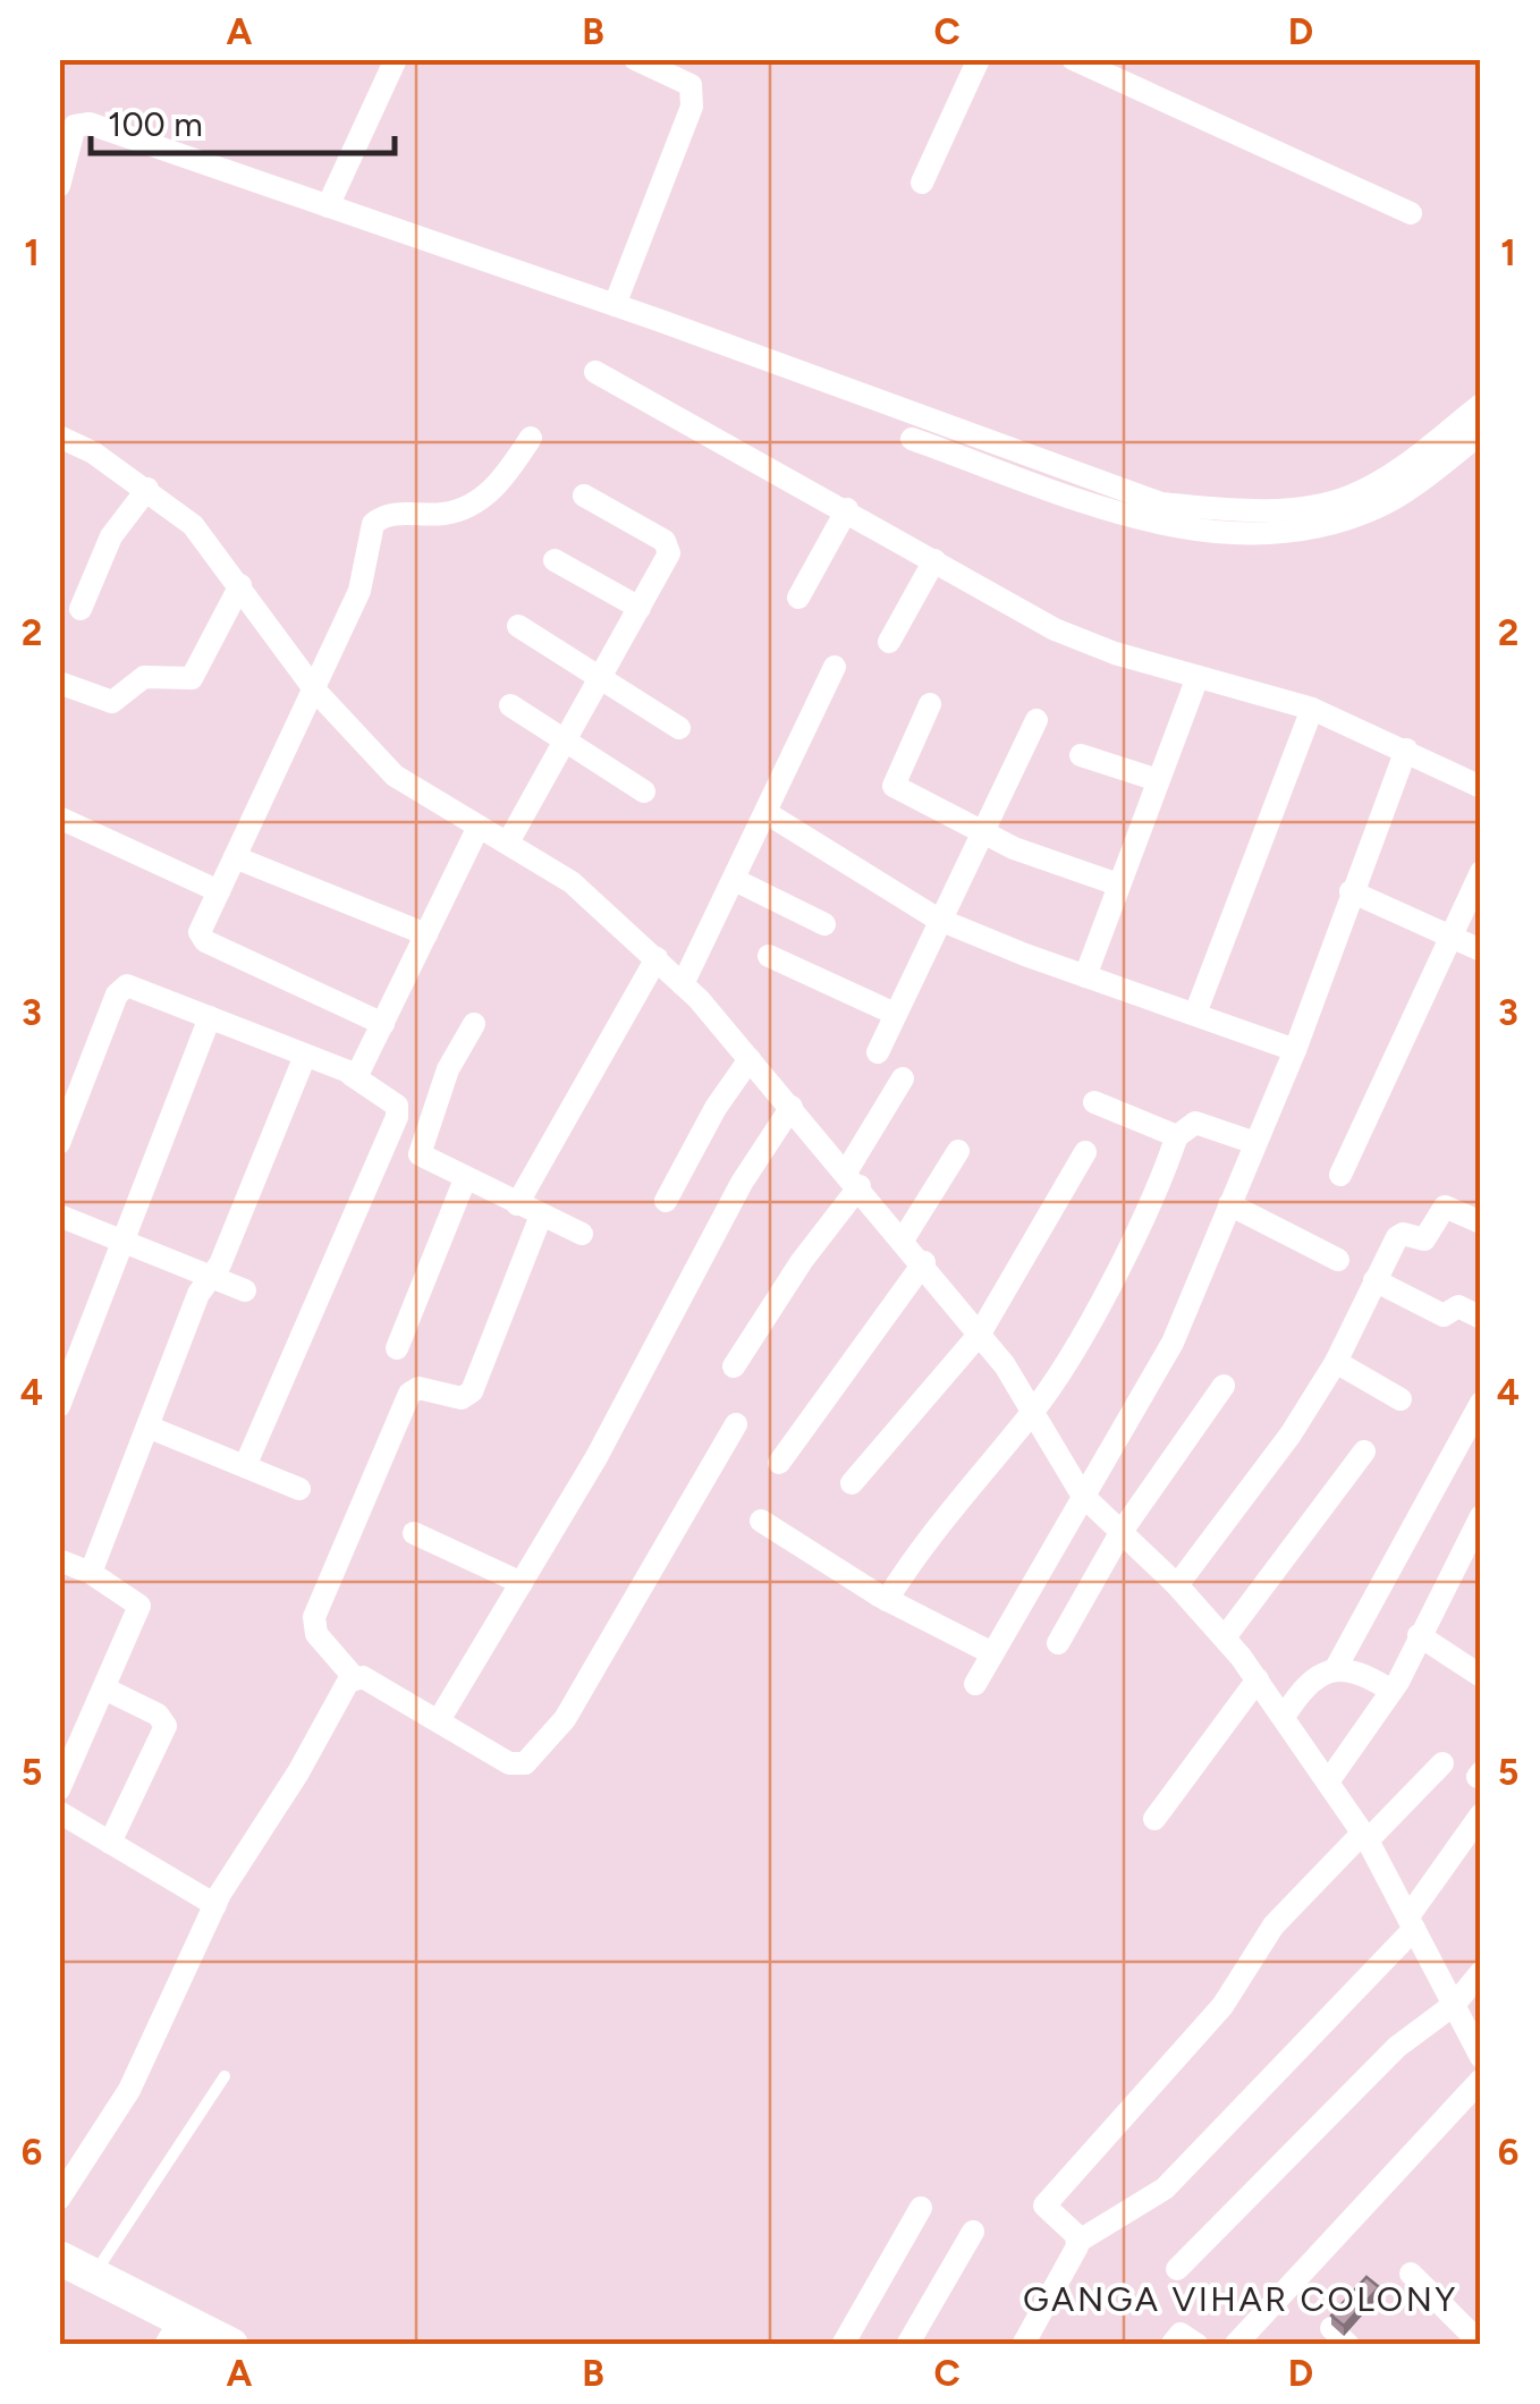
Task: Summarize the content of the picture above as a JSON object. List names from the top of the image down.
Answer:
{
  "districts": ["GANGA VIHAR COLONY"],
  "scale_bar": "100 m",
  "grid": {
    "columns": [
      "A",
      "B",
      "C",
      "D"
    ],
    "rows": [
      "1",
      "2",
      "3",
      "4",
      "5",
      "6"
    ]
  }
}
